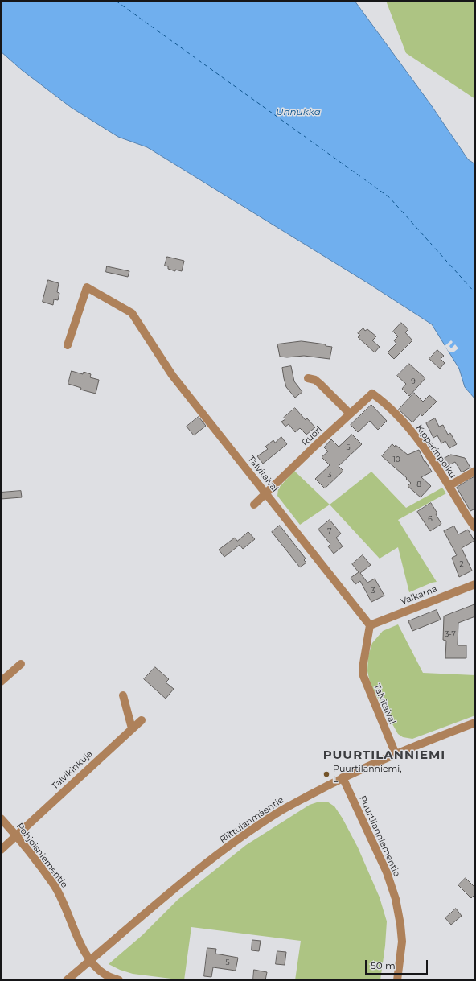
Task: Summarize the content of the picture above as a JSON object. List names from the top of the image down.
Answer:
{
  "streets": {
    "street": [
      "Ruori",
      "Kipparinpolku",
      "Talvitaival",
      "Valkama",
      "Talvikinkuja",
      "Riittulanmäentie",
      "Puurtilanniementie",
      "Pohjoisniementie"
    ]
  },
  "crossings": [
    ["Ruori", "Kipparinpolku"],
    ["Ruori", "Talvitaival"],
    ["Talvitaival", "Valkama"],
    ["Talvitaival", "Riittulanmäentie"],
    ["Talvikinkuja", "Pohjoisniementie"],
    ["Riittulanmäentie", "Puurtilanniementie"]
  ],
  "districts": ["PUURTILANNIEMI"],
  "water": ["Unnukka"],
  "places": ["Puurtilanniemi, L"],
  "house_numbers": [
    "9",
    "5",
    "10",
    "3",
    "8",
    "6",
    "7",
    "2",
    "3",
    "3-7",
    "5"
  ],
  "scale_bar": "50 m"
}
